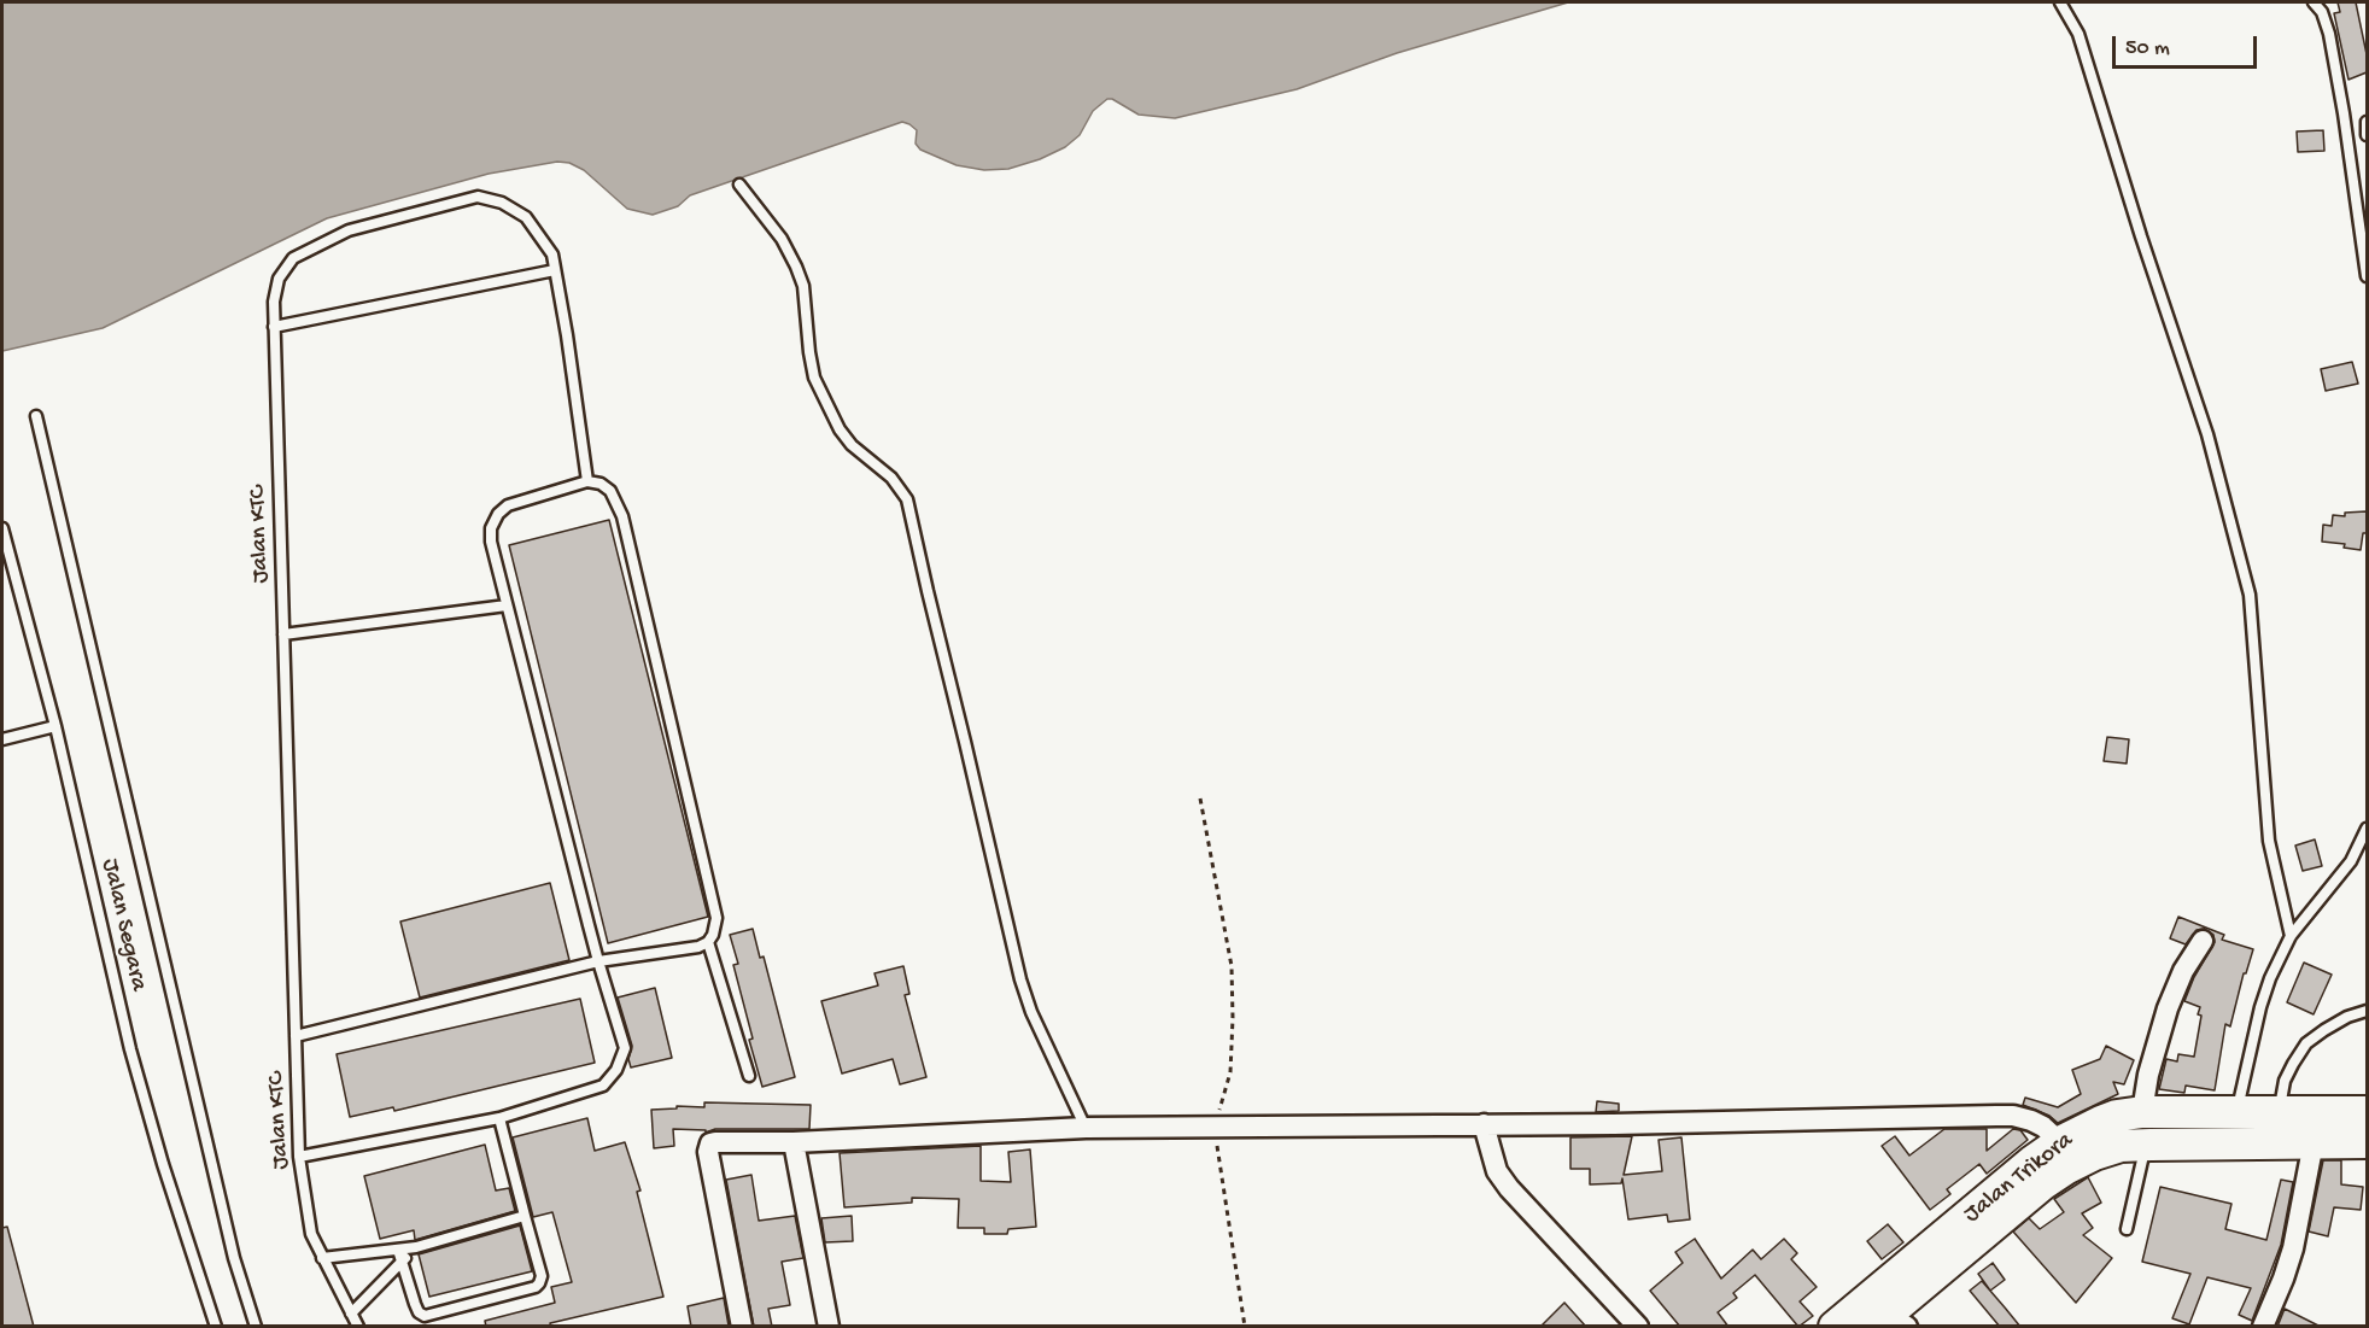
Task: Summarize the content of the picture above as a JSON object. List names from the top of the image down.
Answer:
{
  "streets": {
    "main road": ["Jalan Trikora"],
    "lane": ["Jalan KTC", "Jalan Segara"]
  },
  "scale_bar": "50 m"
}
